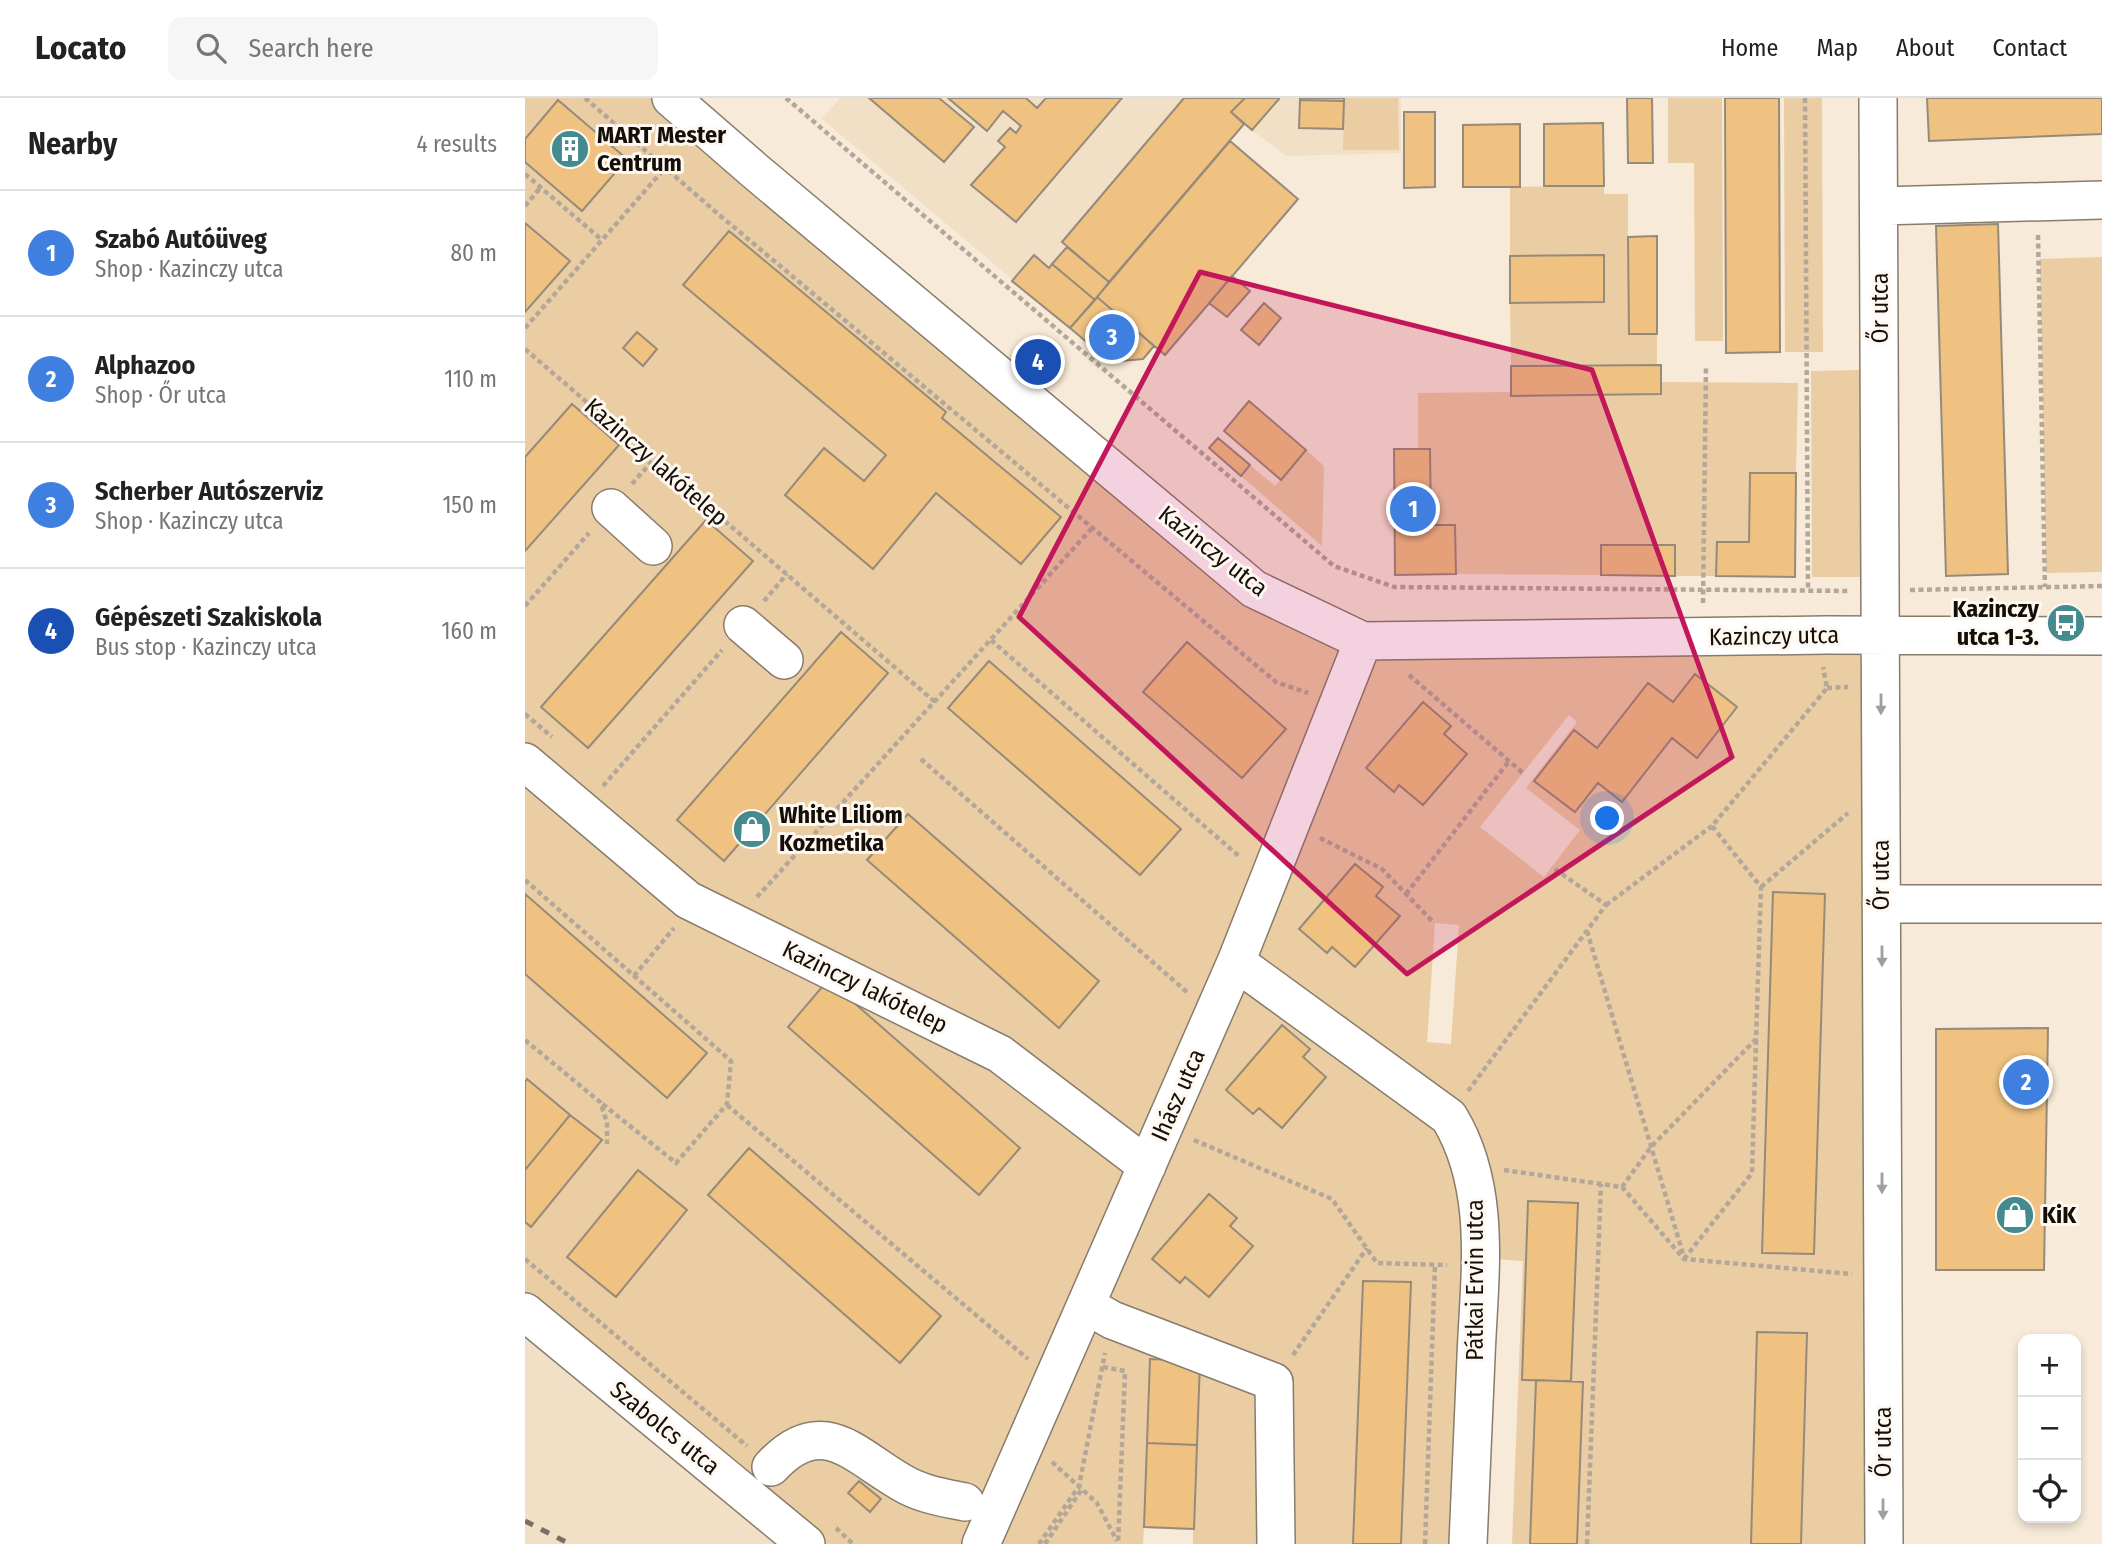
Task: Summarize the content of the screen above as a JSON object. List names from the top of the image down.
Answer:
{
  "streets": {
    "street": [
      "Őr utca",
      "Kazinczy lakótelep",
      "Kazinczy utca",
      "Ihász utca",
      "Pátkai Ervin utca",
      "Szabolcs utca"
    ]
  },
  "crossings": [
    ["Őr utca", "Kazinczy utca"],
    ["Kazinczy lakótelep", "Ihász utca"],
    ["Kazinczy utca", "Ihász utca"],
    ["Ihász utca", "Pátkai Ervin utca"]
  ],
  "one_way": ["Őr utca"],
  "places": {
    "building": ["MART Mester Centrum"],
    "bus stop": ["Kazinczy utca 1-3."],
    "shop": ["White Liliom Kozmetika", "KiK"]
  },
  "page": {
    "header": "Locato",
    "search": "Search here",
    "nav": [
      "Home",
      "Map",
      "About",
      "Contact"
    ],
    "heading": ["Nearby", "4 results"],
    "list": [
      {
        "mark": "1",
        "name": "Szabó Autóüveg",
        "note": "Shop · Kazinczy utca",
        "value": "80 m"
      },
      {
        "mark": "2",
        "name": "Alphazoo",
        "note": "Shop · Őr utca",
        "value": "110 m"
      },
      {
        "mark": "3",
        "name": "Scherber Autószerviz",
        "note": "Shop · Kazinczy utca",
        "value": "150 m"
      },
      {
        "mark": "4",
        "name": "Gépészeti Szakiskola",
        "note": "Bus stop · Kazinczy utca",
        "value": "160 m"
      }
    ],
    "pins": [
      "3",
      "4",
      "1",
      "2"
    ],
    "map_buttons": ["+", "−"]
  }
}
